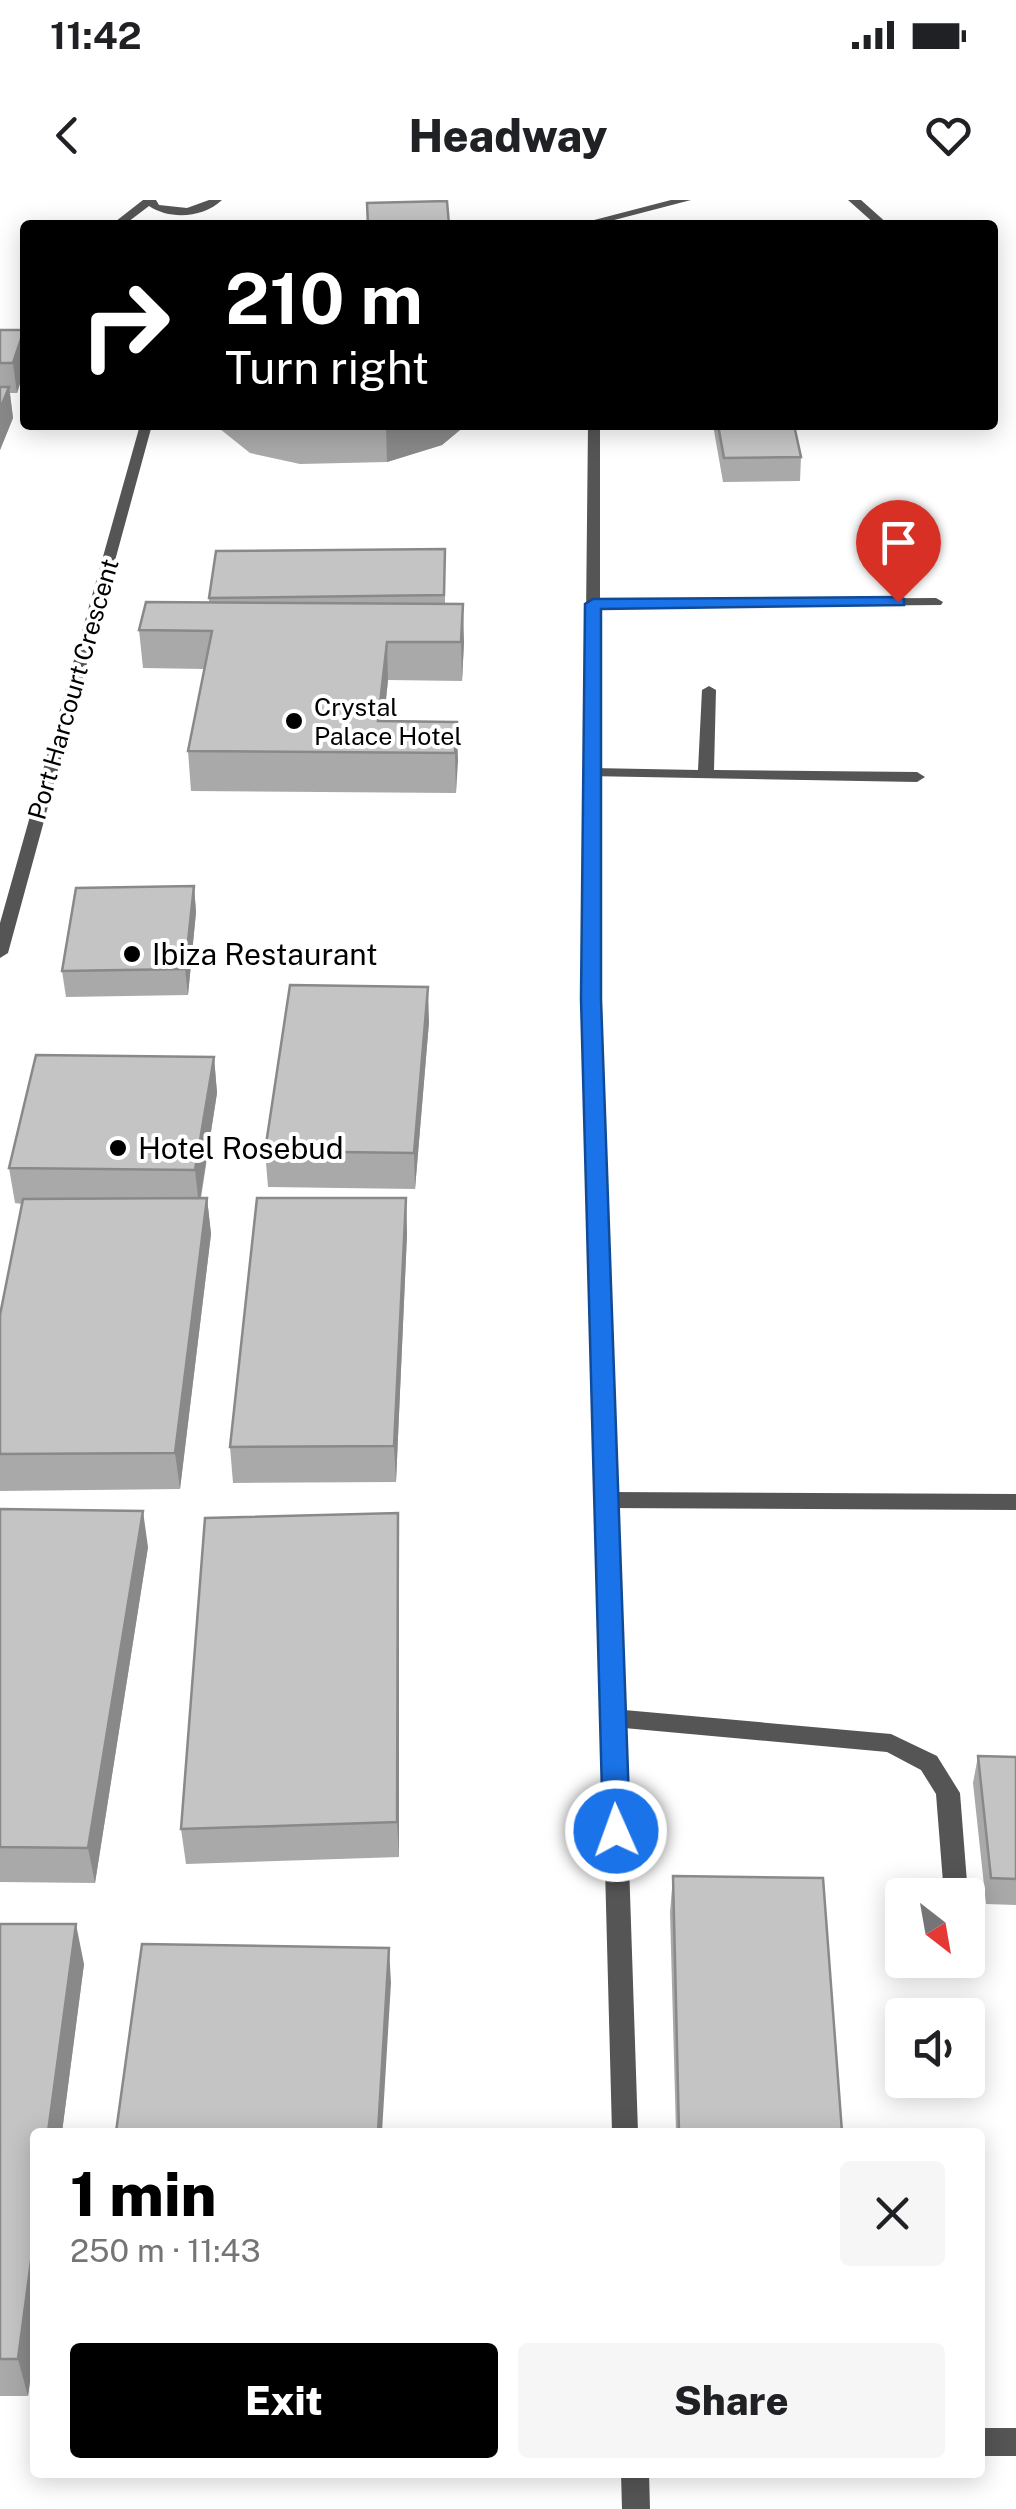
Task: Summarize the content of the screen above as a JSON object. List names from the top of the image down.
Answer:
{
  "streets": {
    "street": ["Port Harcourt Crescent"]
  },
  "places": ["Crystal Palace Hotel", "Ibiza Restaurant", "Hotel Rosebud"],
  "north": "bottom right",
  "page": {
    "status": "11:42",
    "header": "Headway",
    "turn": ["210 m", "Turn right"],
    "heading": ["1 min", "250 m · 11:43"],
    "buttons": ["Exit", "Share"]
  }
}
